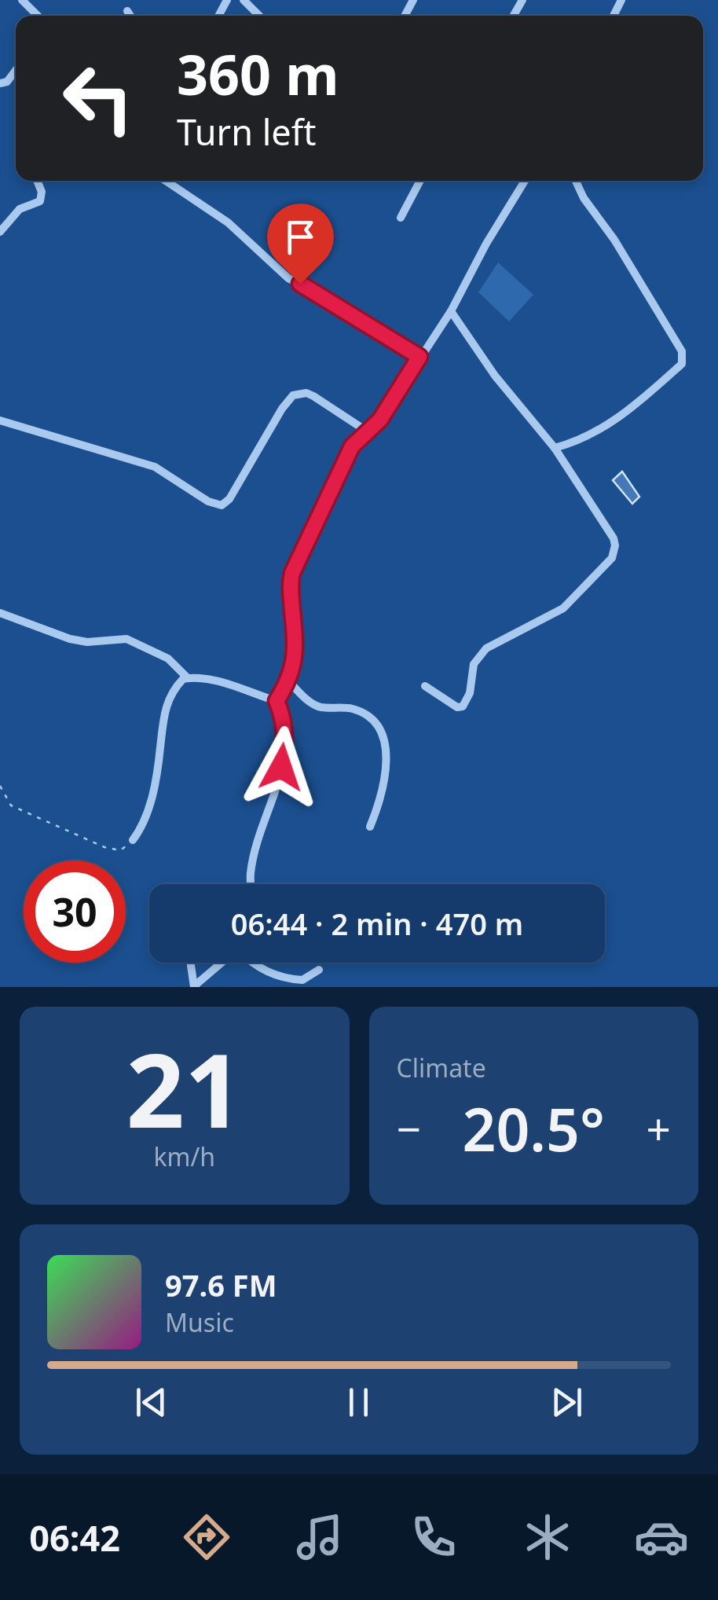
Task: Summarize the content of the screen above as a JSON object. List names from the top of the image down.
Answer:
{
  "page": {
    "turn": ["360 m", "Turn left"],
    "limit": "30",
    "trip": "06:44 · 2 min · 470 m",
    "tile": [
      ["21", "km/h"],
      "Climate"
    ],
    "heat": ["−", "20.5°", "+"],
    "song": ["97.6 FM", "Music"],
    "tabs": "06:42"
  }
}
